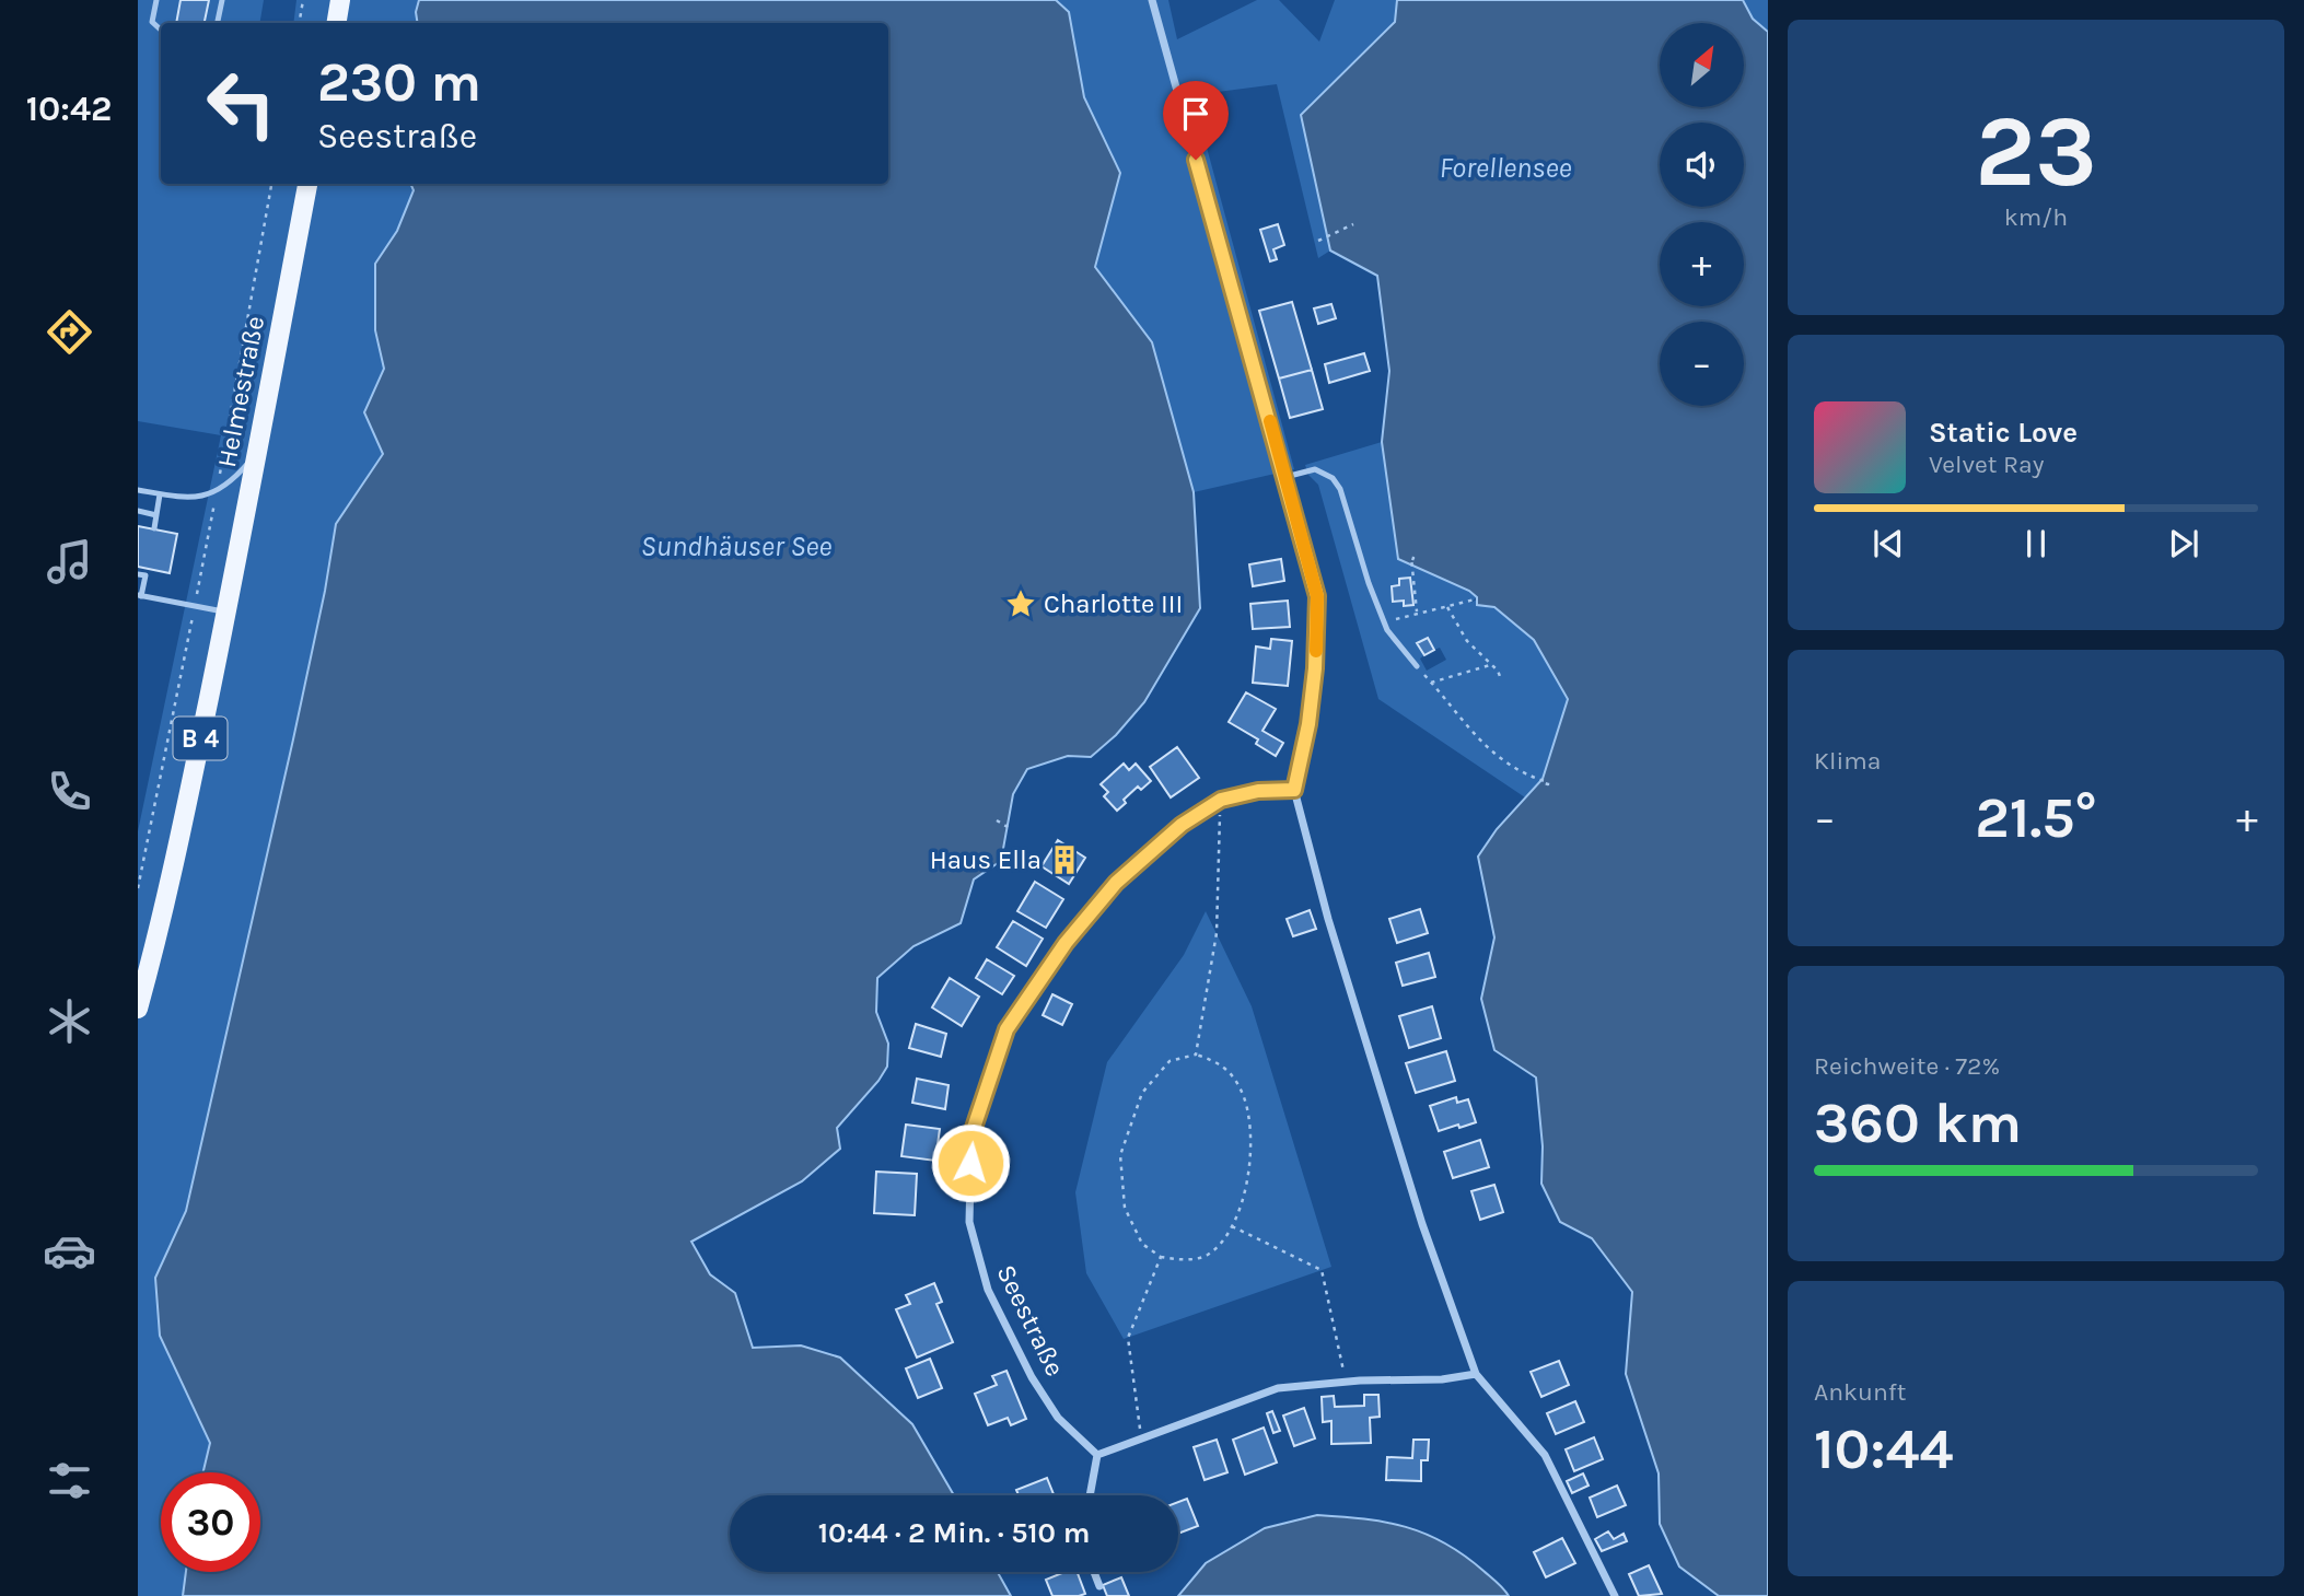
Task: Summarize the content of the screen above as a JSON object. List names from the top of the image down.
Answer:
{
  "streets": {
    "main road": ["Helmestraße", "B 4"],
    "street": ["Seestraße"]
  },
  "water": ["Forellensee", "Sundhäuser See"],
  "places": {
    "place": ["Charlotte III"],
    "building": ["Haus Ella"]
  },
  "north": "top right",
  "page": {
    "tabs": "10:42",
    "tile": [
      ["23", "km/h"],
      "Klima",
      ["Reichweite · 72%", "360 km"],
      ["Ankunft", "10:44"]
    ],
    "map_buttons": ["+", "−"],
    "turn": ["230 m", "Seestraße"],
    "song": ["Static Love", "Velvet Ray"],
    "heat": ["−", "21.5°", "+"],
    "limit": "30",
    "trip": "10:44 · 2 Min. · 510 m"
  }
}
